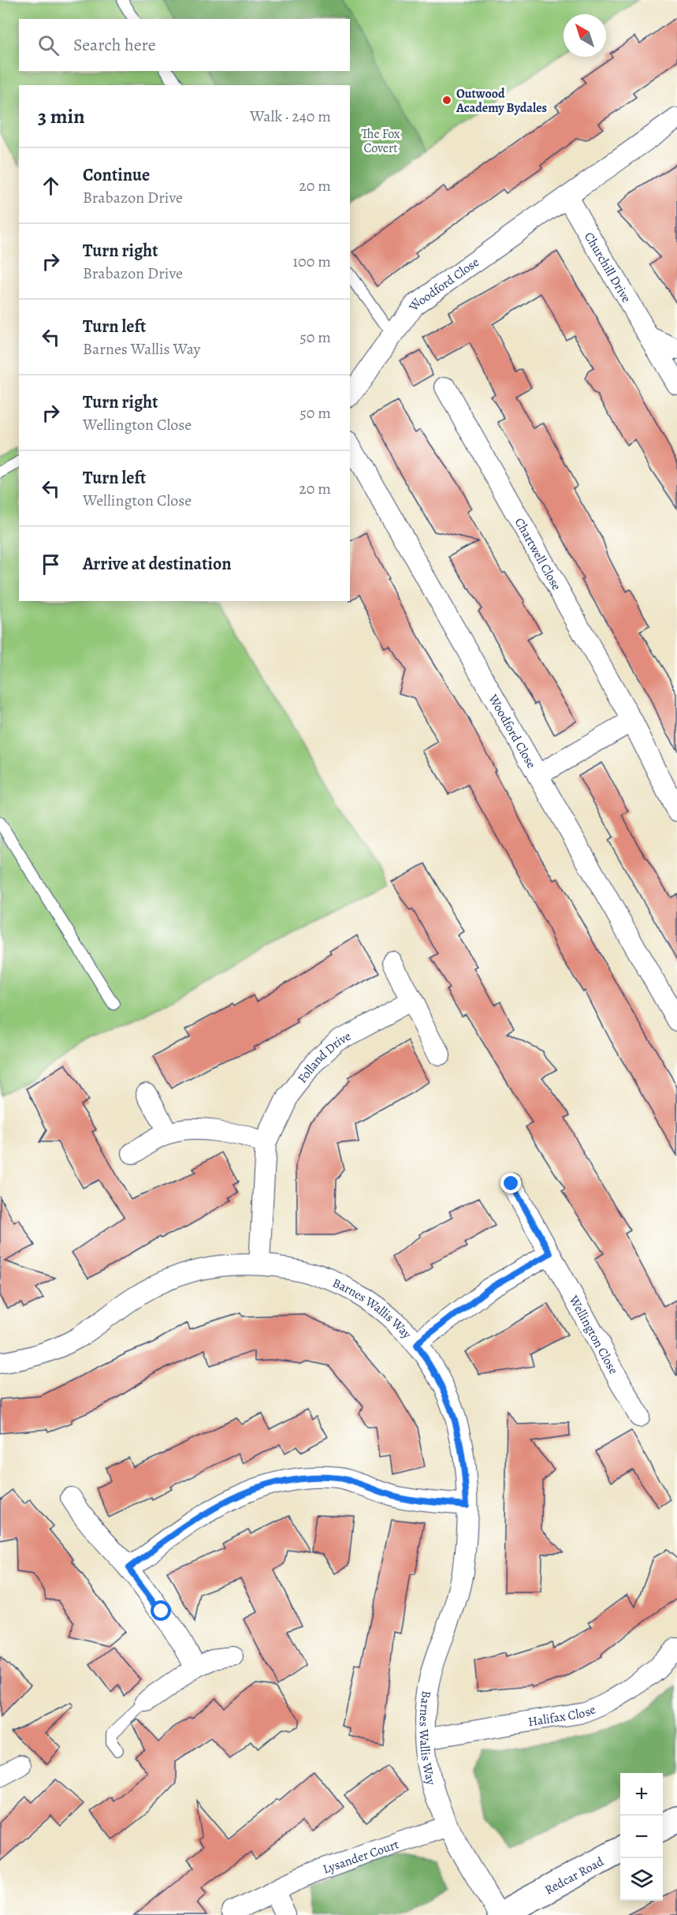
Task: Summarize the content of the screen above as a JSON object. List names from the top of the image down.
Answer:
{
  "streets": {
    "street": [
      "Churchill Drive",
      "Woodford Close",
      "Chartwell Close",
      "Folland Drive",
      "Barnes Wallis Way",
      "Wellington Close",
      "Halifax Close",
      "Lysander Court",
      "Redcar Road"
    ]
  },
  "crossings": [
    ["Churchill Drive", "Woodford Close"],
    ["Folland Drive", "Barnes Wallis Way"],
    ["Barnes Wallis Way", "Halifax Close"],
    ["Barnes Wallis Way", "Lysander Court"],
    ["Barnes Wallis Way", "Redcar Road"]
  ],
  "parks": ["The Fox Covert"],
  "places": ["Outwood Academy Bydales"],
  "north": "top left",
  "page": {
    "search": "Search here",
    "heading": ["3 min", "Walk · 240 m"],
    "list": [
      ["Continue", "Brabazon Drive", "20 m"],
      ["Turn right", "Brabazon Drive", "100 m"],
      ["Turn left", "Barnes Wallis Way", "50 m"],
      ["Turn right", "Wellington Close", "50 m"],
      ["Turn left", "Wellington Close", "20 m"],
      "Arrive at destination"
    ],
    "map_buttons": ["+", "−"]
  }
}
